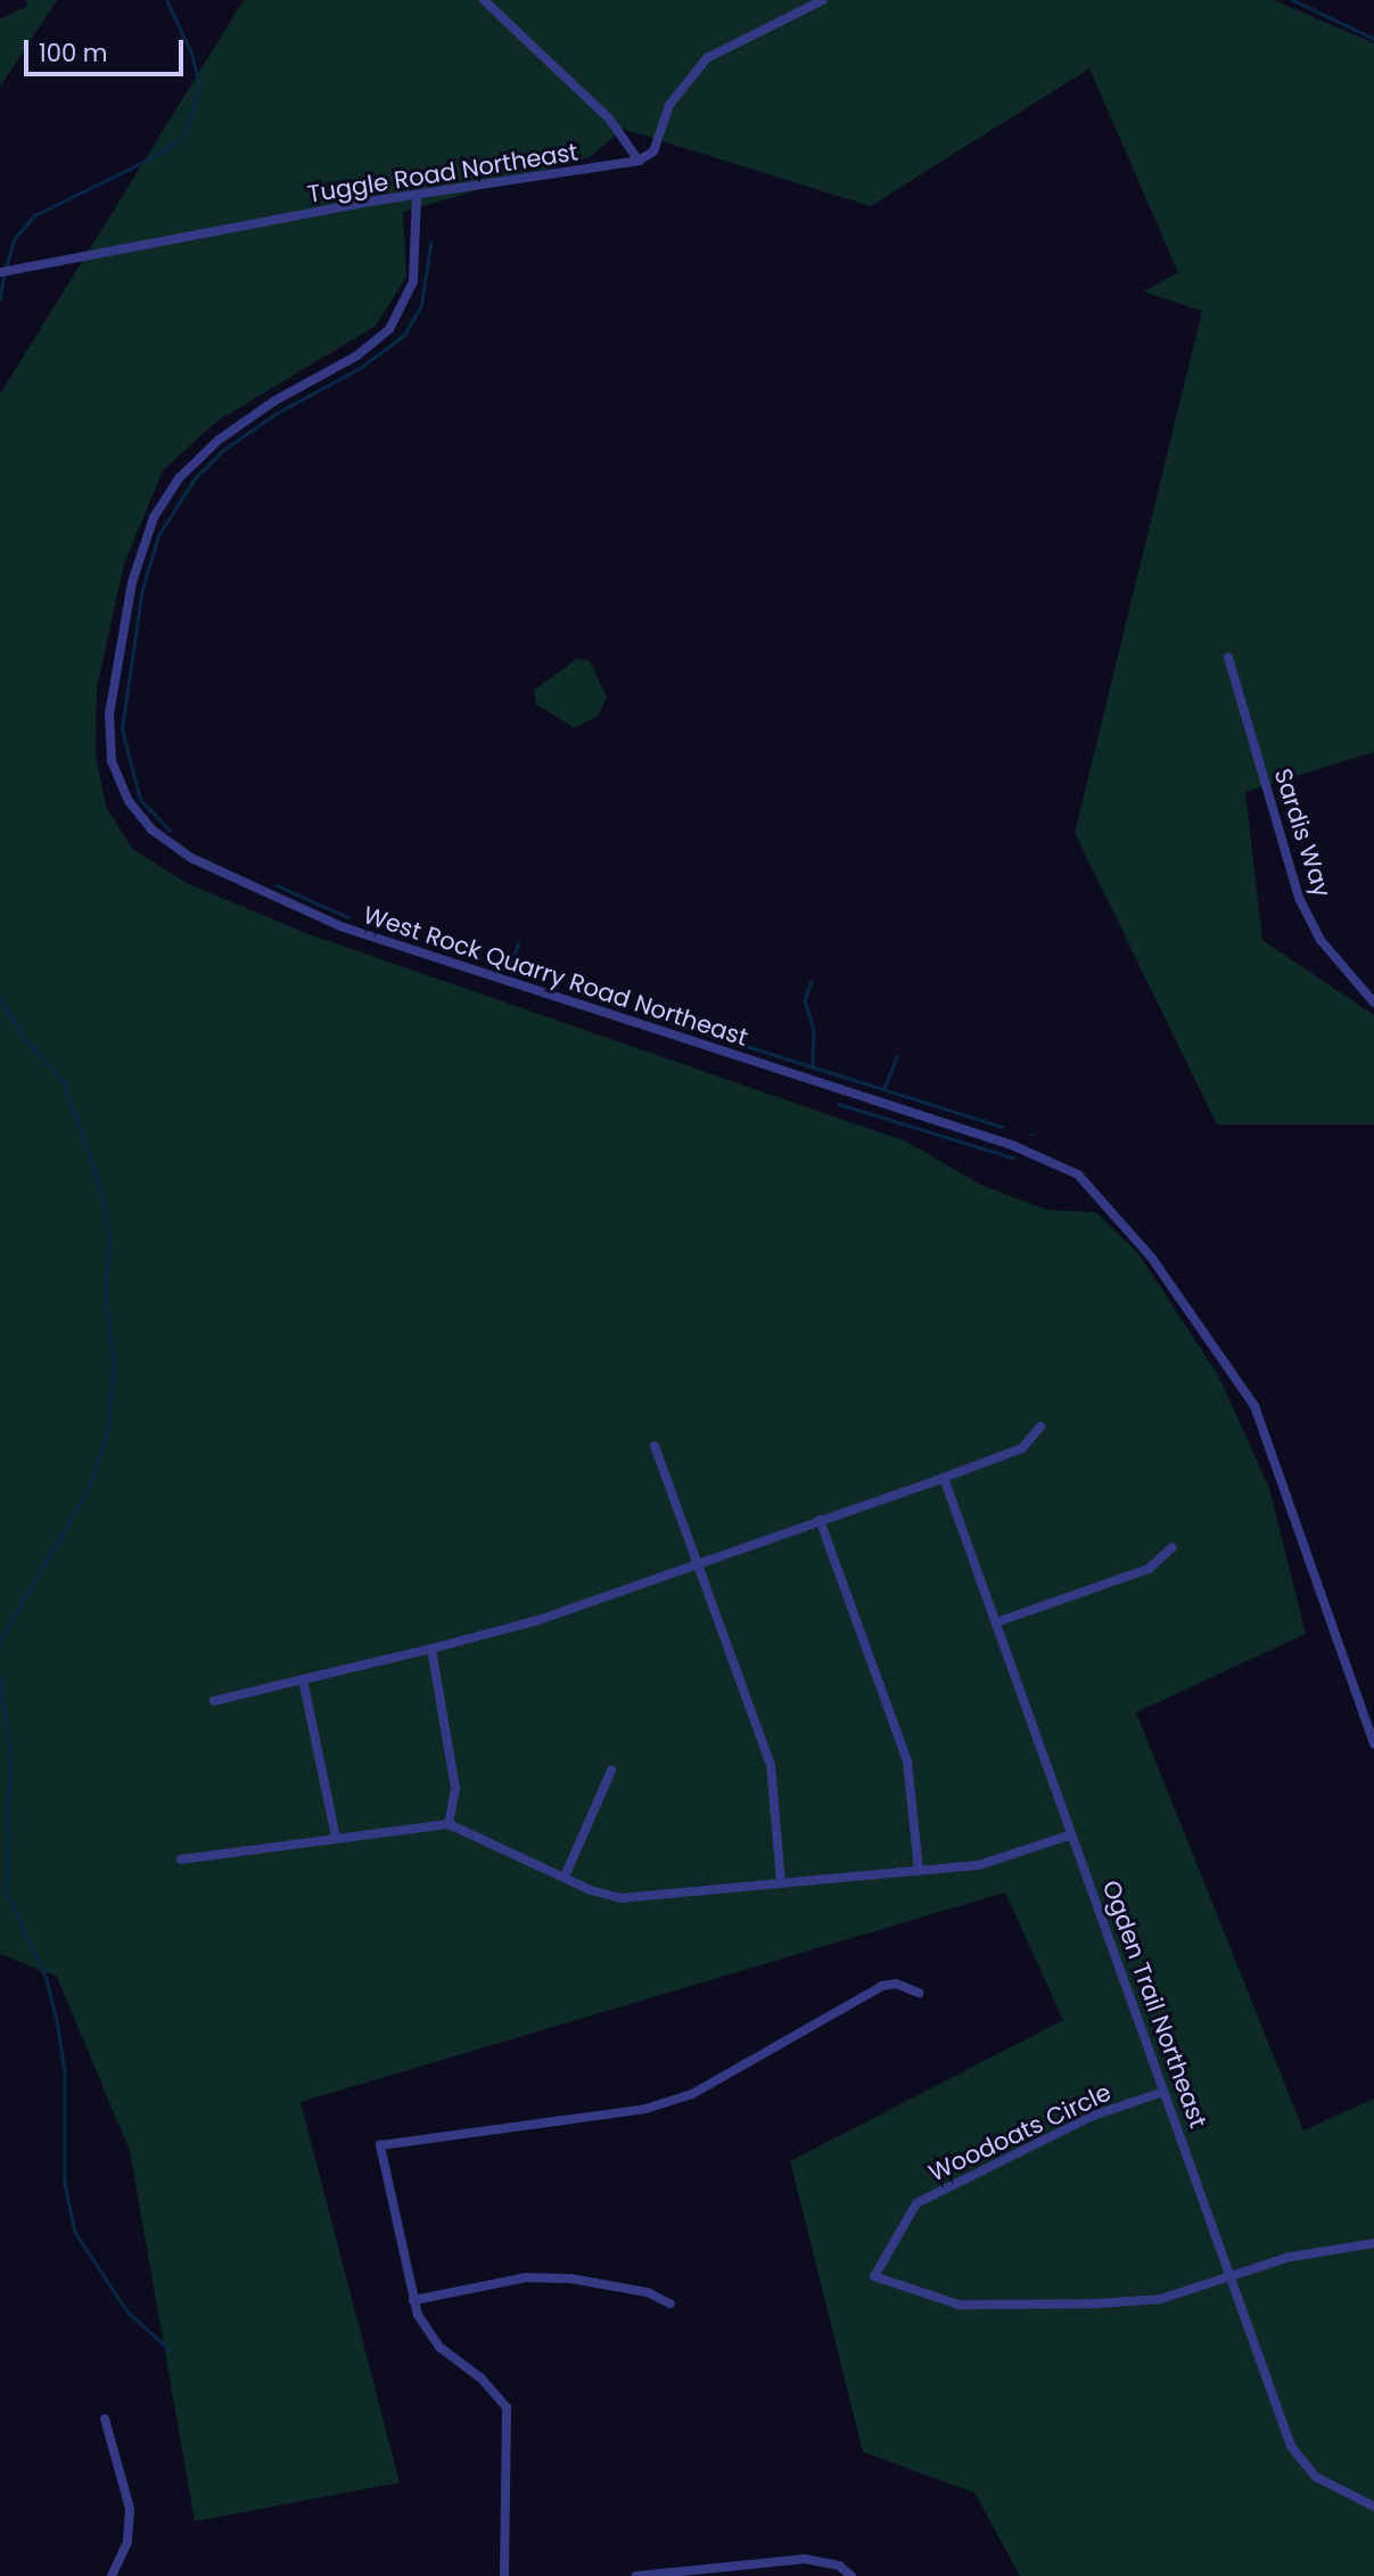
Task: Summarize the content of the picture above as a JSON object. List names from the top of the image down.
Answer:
{
  "streets": {
    "street": [
      "Tuggle Road Northeast",
      "Sardis Way",
      "West Rock Quarry Road Northeast",
      "Ogden Trail Northeast",
      "Woodoats Circle"
    ]
  },
  "crossings": [
    ["Tuggle Road Northeast", "West Rock Quarry Road Northeast"],
    ["Ogden Trail Northeast", "Woodoats Circle"]
  ],
  "scale_bar": "100 m"
}
